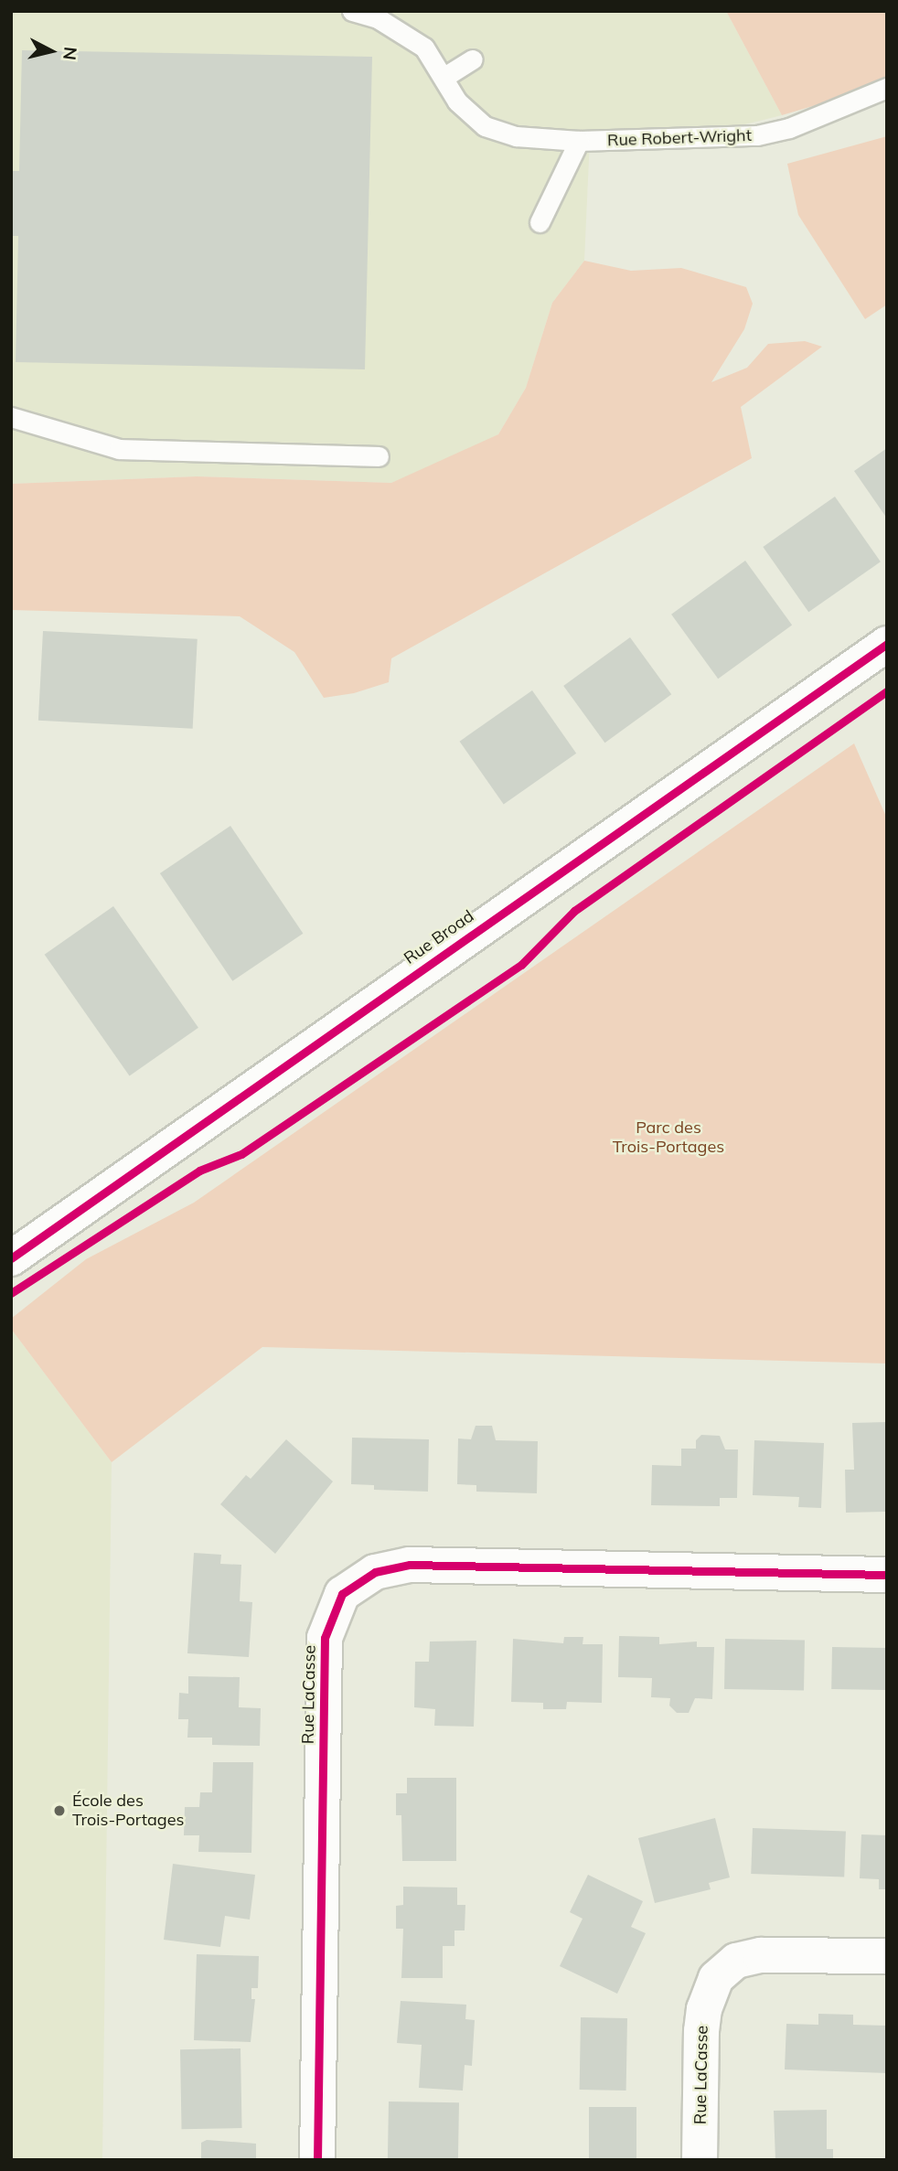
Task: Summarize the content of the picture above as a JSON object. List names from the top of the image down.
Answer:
{
  "streets": {
    "street": ["Rue Broad", "Rue LaCasse"],
    "lane": ["Rue Robert-Wright"]
  },
  "parks": ["Parc des Trois-Portages"],
  "places": ["École des Trois-Portages"],
  "north": "right"
}
